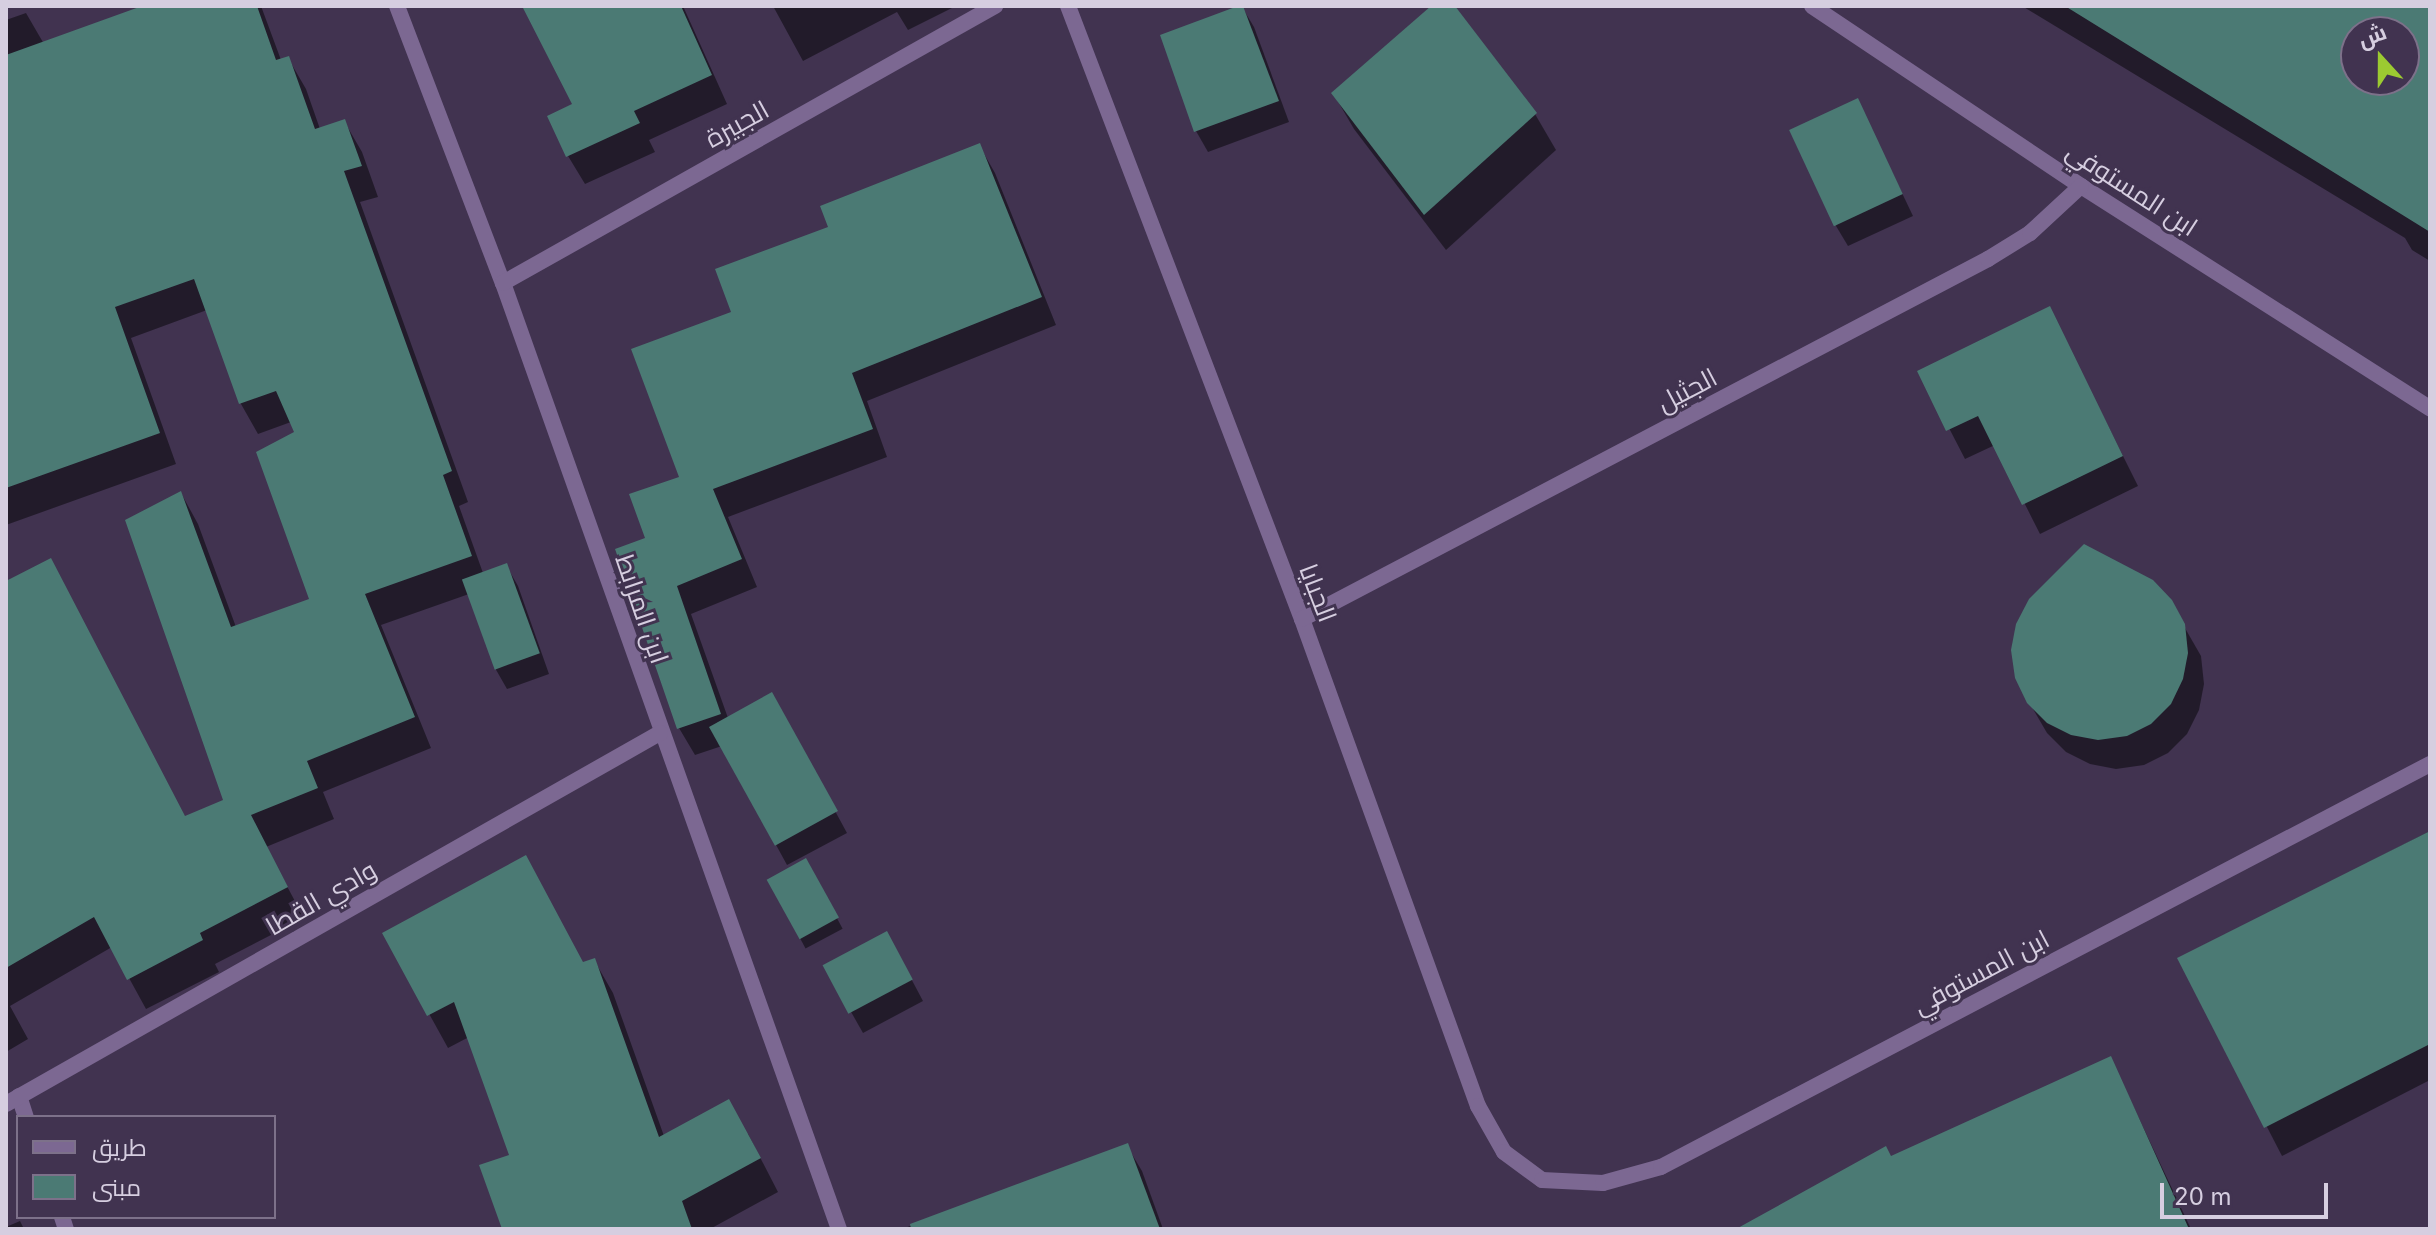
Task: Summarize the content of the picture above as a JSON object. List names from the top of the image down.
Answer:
{
  "streets": {
    "street": [
      "الجبيرة",
      "ابن المستوفي",
      "الجثيل",
      "الجبايا",
      "ابن المرابط",
      "وادي القطا"
    ]
  },
  "crossings": [
    ["الجبيرة", "ابن المرابط"],
    ["ابن المستوفي", "الجثيل"],
    ["ابن المستوفي", "الجبايا"],
    ["الجثيل", "الجبايا"],
    ["ابن المرابط", "وادي القطا"]
  ],
  "legend": ["طريق", "مبنى"],
  "scale_bar": "20 m",
  "north": "top"
}
